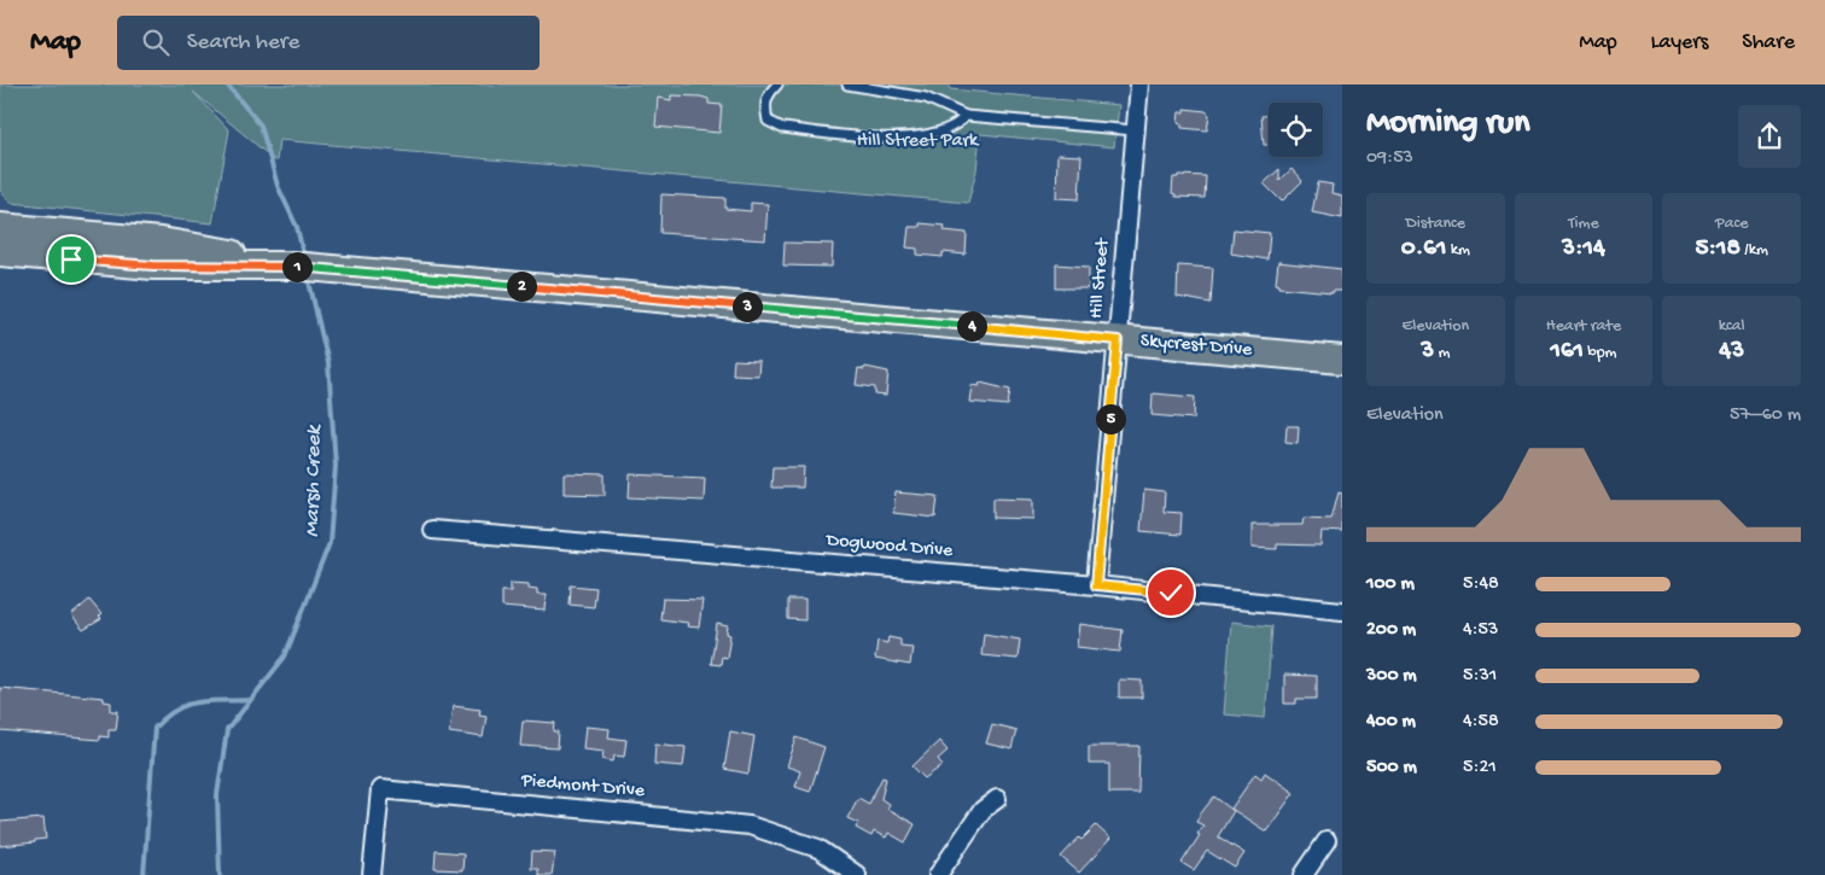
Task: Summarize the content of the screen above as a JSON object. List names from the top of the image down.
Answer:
{
  "streets": {
    "main road": ["Skycrest Drive"],
    "street": ["Hill Street", "Dogwood Drive", "Piedmont Drive"]
  },
  "crossings": [
    ["Hill Street", "Skycrest Drive"],
    ["Hill Street", "Dogwood Drive"]
  ],
  "water": ["Marsh Creek"],
  "parks": ["Hill Street Park"],
  "page": {
    "header": "Map",
    "search": "Search here",
    "nav": ["Map", "Layers", "Share"],
    "heading": ["Morning run", "09:53"],
    "stats": [
      ["Distance", "0.61 km"],
      ["Time", "3:14"],
      ["Pace", "5:18 /km"],
      ["Elevation", "3 m"],
      ["Heart rate", "161 bpm"],
      ["kcal", "43"]
    ],
    "pins": [
      "1",
      "2",
      "3",
      "4",
      "5"
    ],
    "chart": ["Elevation", "57–60 m"],
    "list": [
      {
        "name": "100 m",
        "note": "5:48"
      },
      {
        "name": "200 m",
        "note": "4:53"
      },
      {
        "name": "300 m",
        "note": "5:31"
      },
      {
        "name": "400 m",
        "note": "4:58"
      },
      {
        "name": "500 m",
        "note": "5:21"
      }
    ]
  }
}
